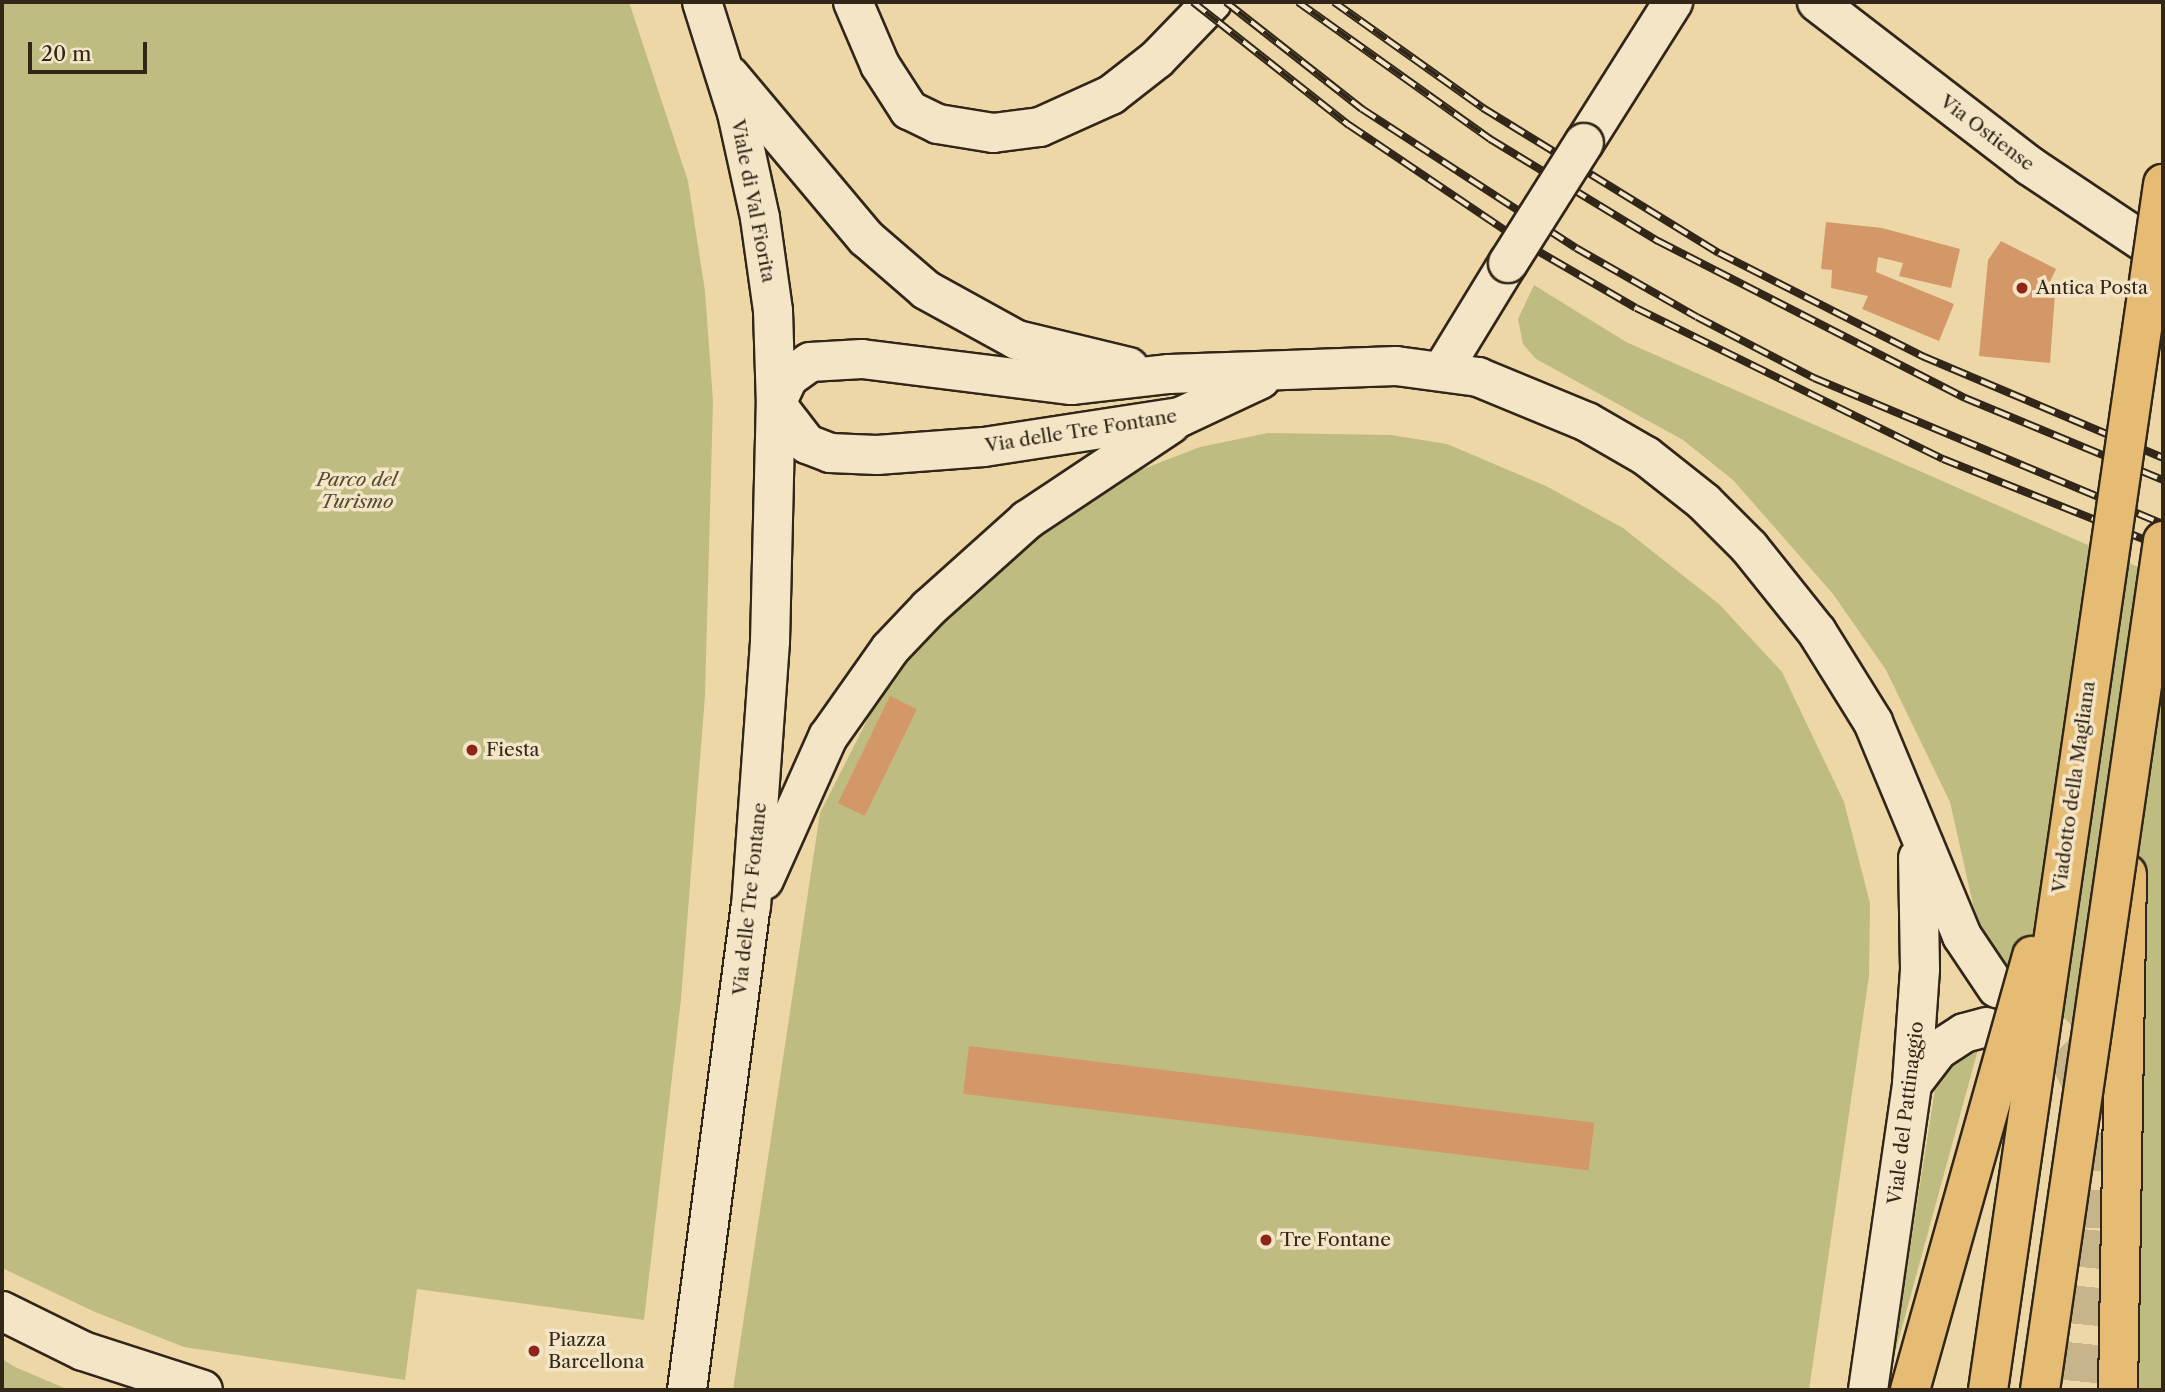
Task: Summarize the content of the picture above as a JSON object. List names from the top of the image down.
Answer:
{
  "streets": {
    "highway": ["Viadotto della Magliana"],
    "main road": [
      "Via Ostiense",
      "Viale di Val Fiorita",
      "Via delle Tre Fontane",
      "Viale del Pattinaggio"
    ]
  },
  "crossings": [
    ["Viale di Val Fiorita", "Via delle Tre Fontane"],
    ["Via delle Tre Fontane", "Viale del Pattinaggio"]
  ],
  "parks": ["Parco del Turismo"],
  "places": [
    "Antica Posta",
    "Fiesta",
    "Tre Fontane",
    "Piazza Barcellona"
  ],
  "scale_bar": "20 m"
}
